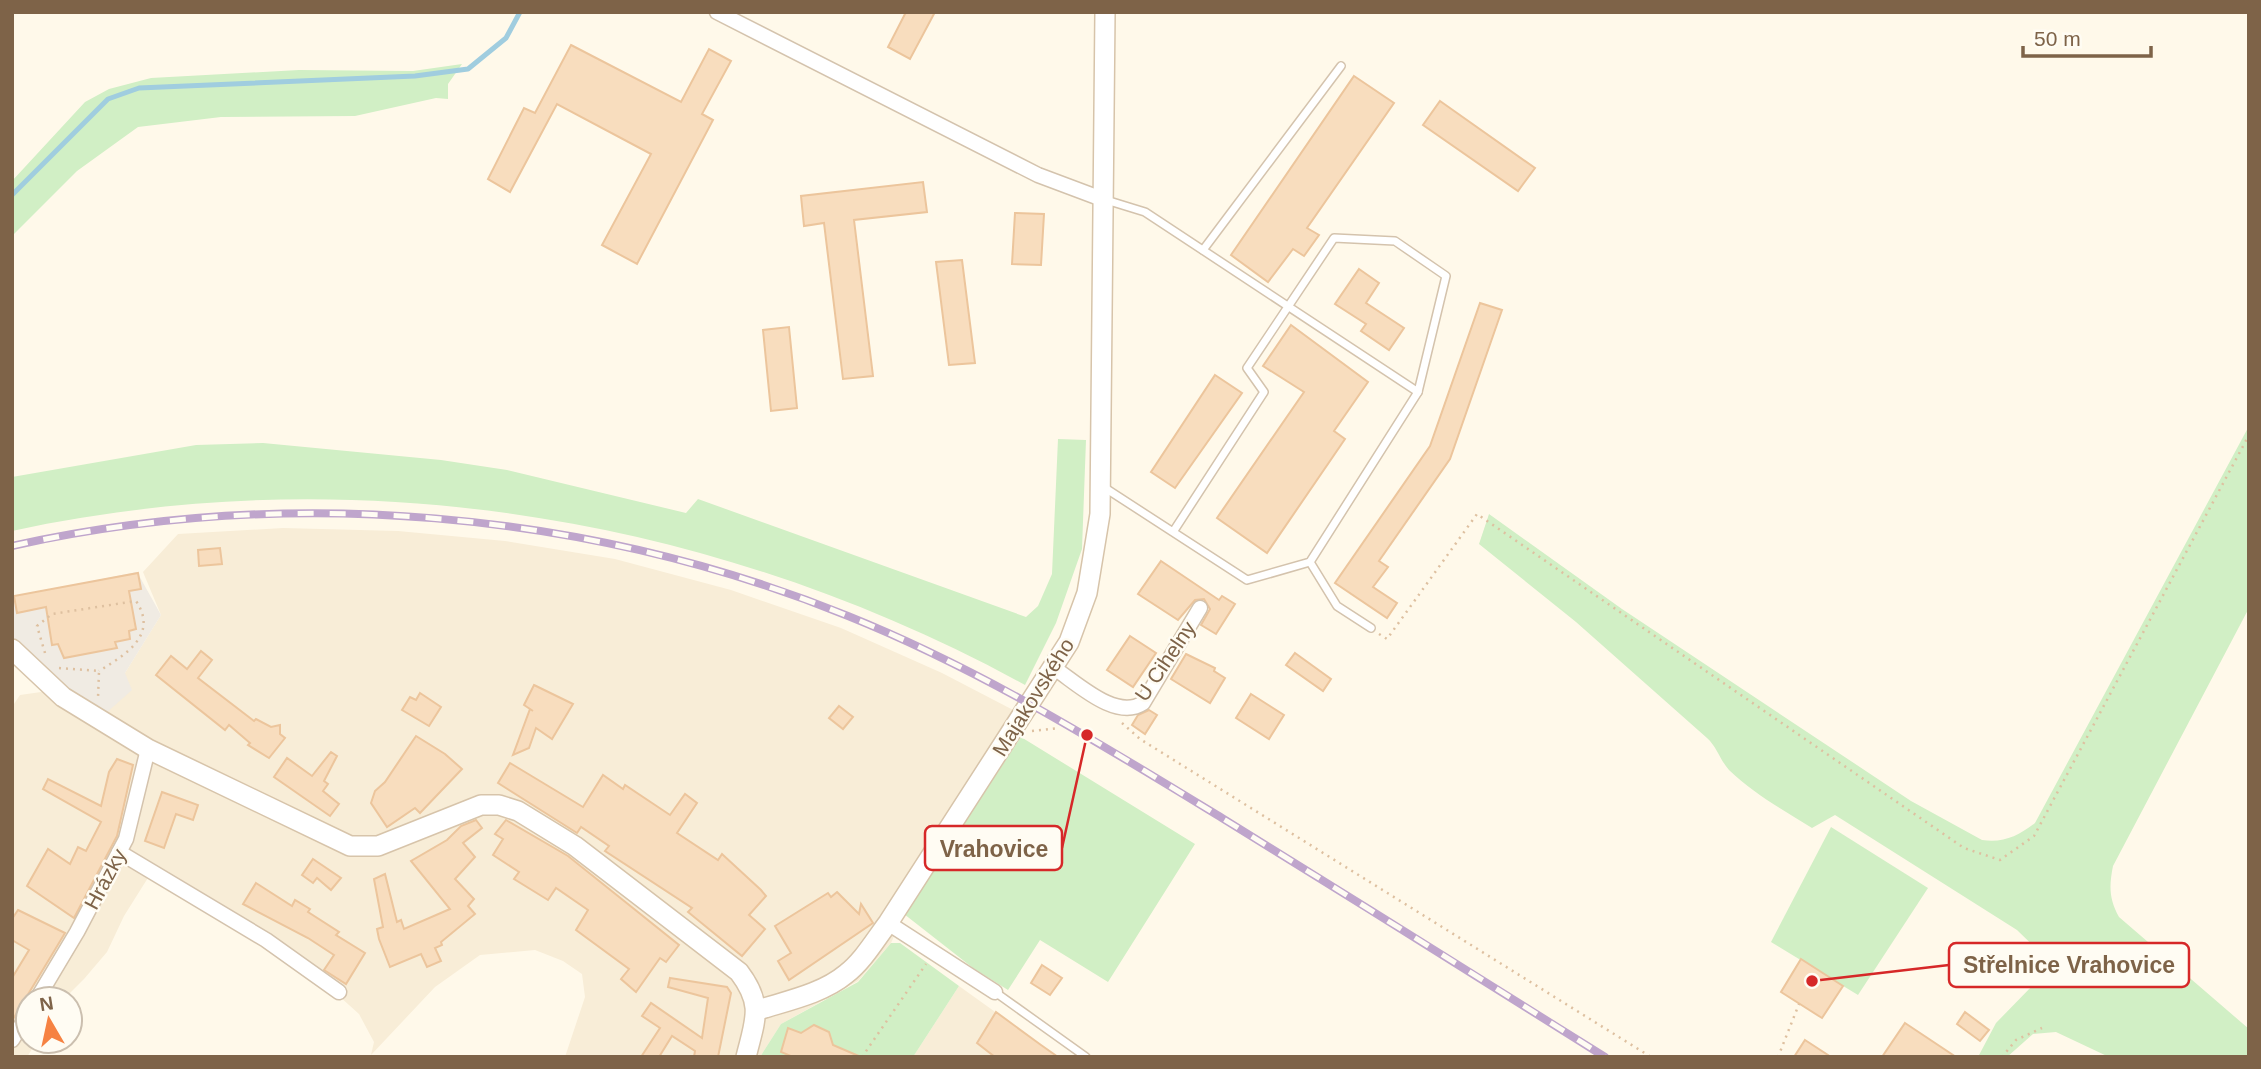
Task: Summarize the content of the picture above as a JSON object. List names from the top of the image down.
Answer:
{
  "streets": {
    "street": ["U Cihelny", "Majakovského", "Hrázky"]
  },
  "crossings": [
    ["U Cihelny", "Majakovského"]
  ],
  "places": ["Vrahovice", "Střelnice Vrahovice"],
  "scale_bar": "50 m",
  "north": "top"
}
